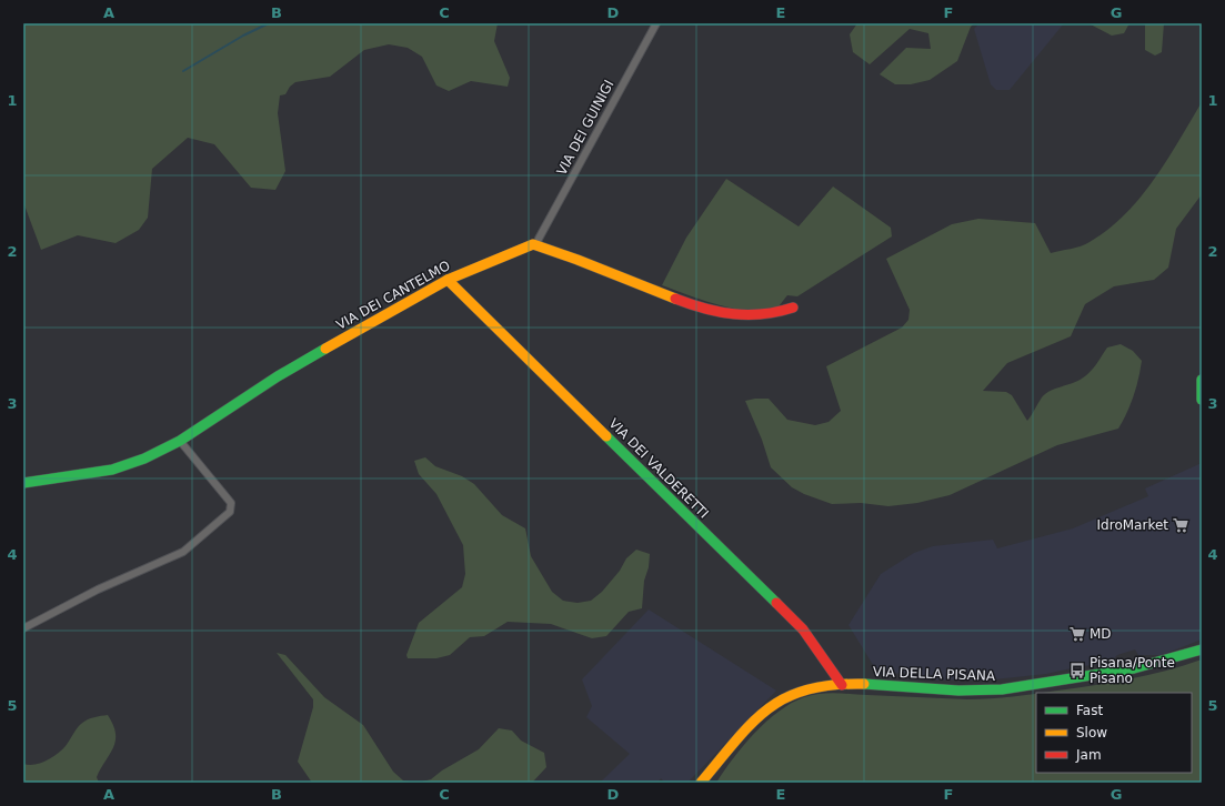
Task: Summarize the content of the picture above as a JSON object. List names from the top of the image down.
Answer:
{
  "streets": {
    "street": [
      "VIA DEI GUINIGI",
      "VIA DEI CANTELMO",
      "VIA DEI VALDERETTI",
      "VIA DELLA PISANA"
    ]
  },
  "crossings": [
    ["VIA DEI GUINIGI", "VIA DEI CANTELMO"],
    ["VIA DEI CANTELMO", "VIA DEI VALDERETTI"],
    ["VIA DEI VALDERETTI", "VIA DELLA PISANA"]
  ],
  "places": {
    "supermarket": ["IdroMarket", "MD"],
    "bus stop": ["Pisana/Ponte Pisano"]
  },
  "legend": ["Fast", "Slow", "Jam"],
  "grid": {
    "columns": [
      "A",
      "B",
      "C",
      "D",
      "E",
      "F",
      "G"
    ],
    "rows": [
      "1",
      "2",
      "3",
      "4",
      "5"
    ]
  }
}
